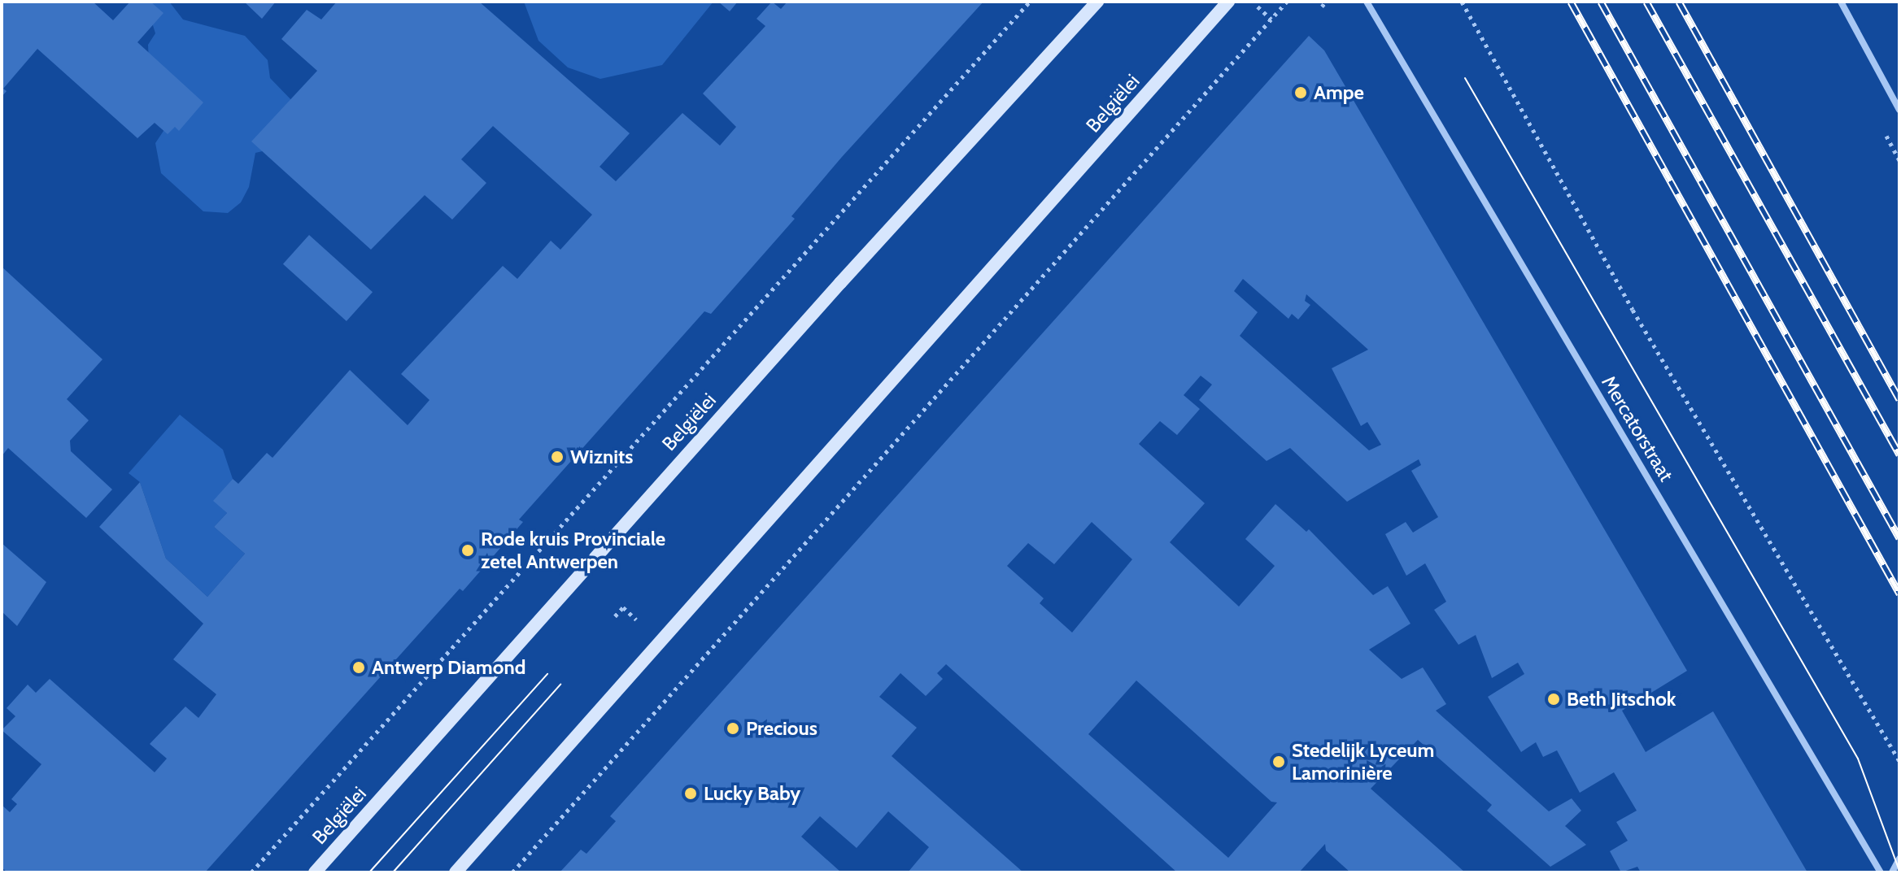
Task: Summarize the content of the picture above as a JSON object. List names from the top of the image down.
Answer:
{
  "streets": {
    "street": ["Belgiëlei", "Mercatorstraat"]
  },
  "places": [
    "Ampe",
    "Wiznits",
    "Rode kruis Provinciale zetel Antwerpen",
    "Antwerp Diamond",
    "Beth Jitschok",
    "Precious",
    "Stedelijk Lyceum Lamorinière",
    "Lucky Baby"
  ]
}
